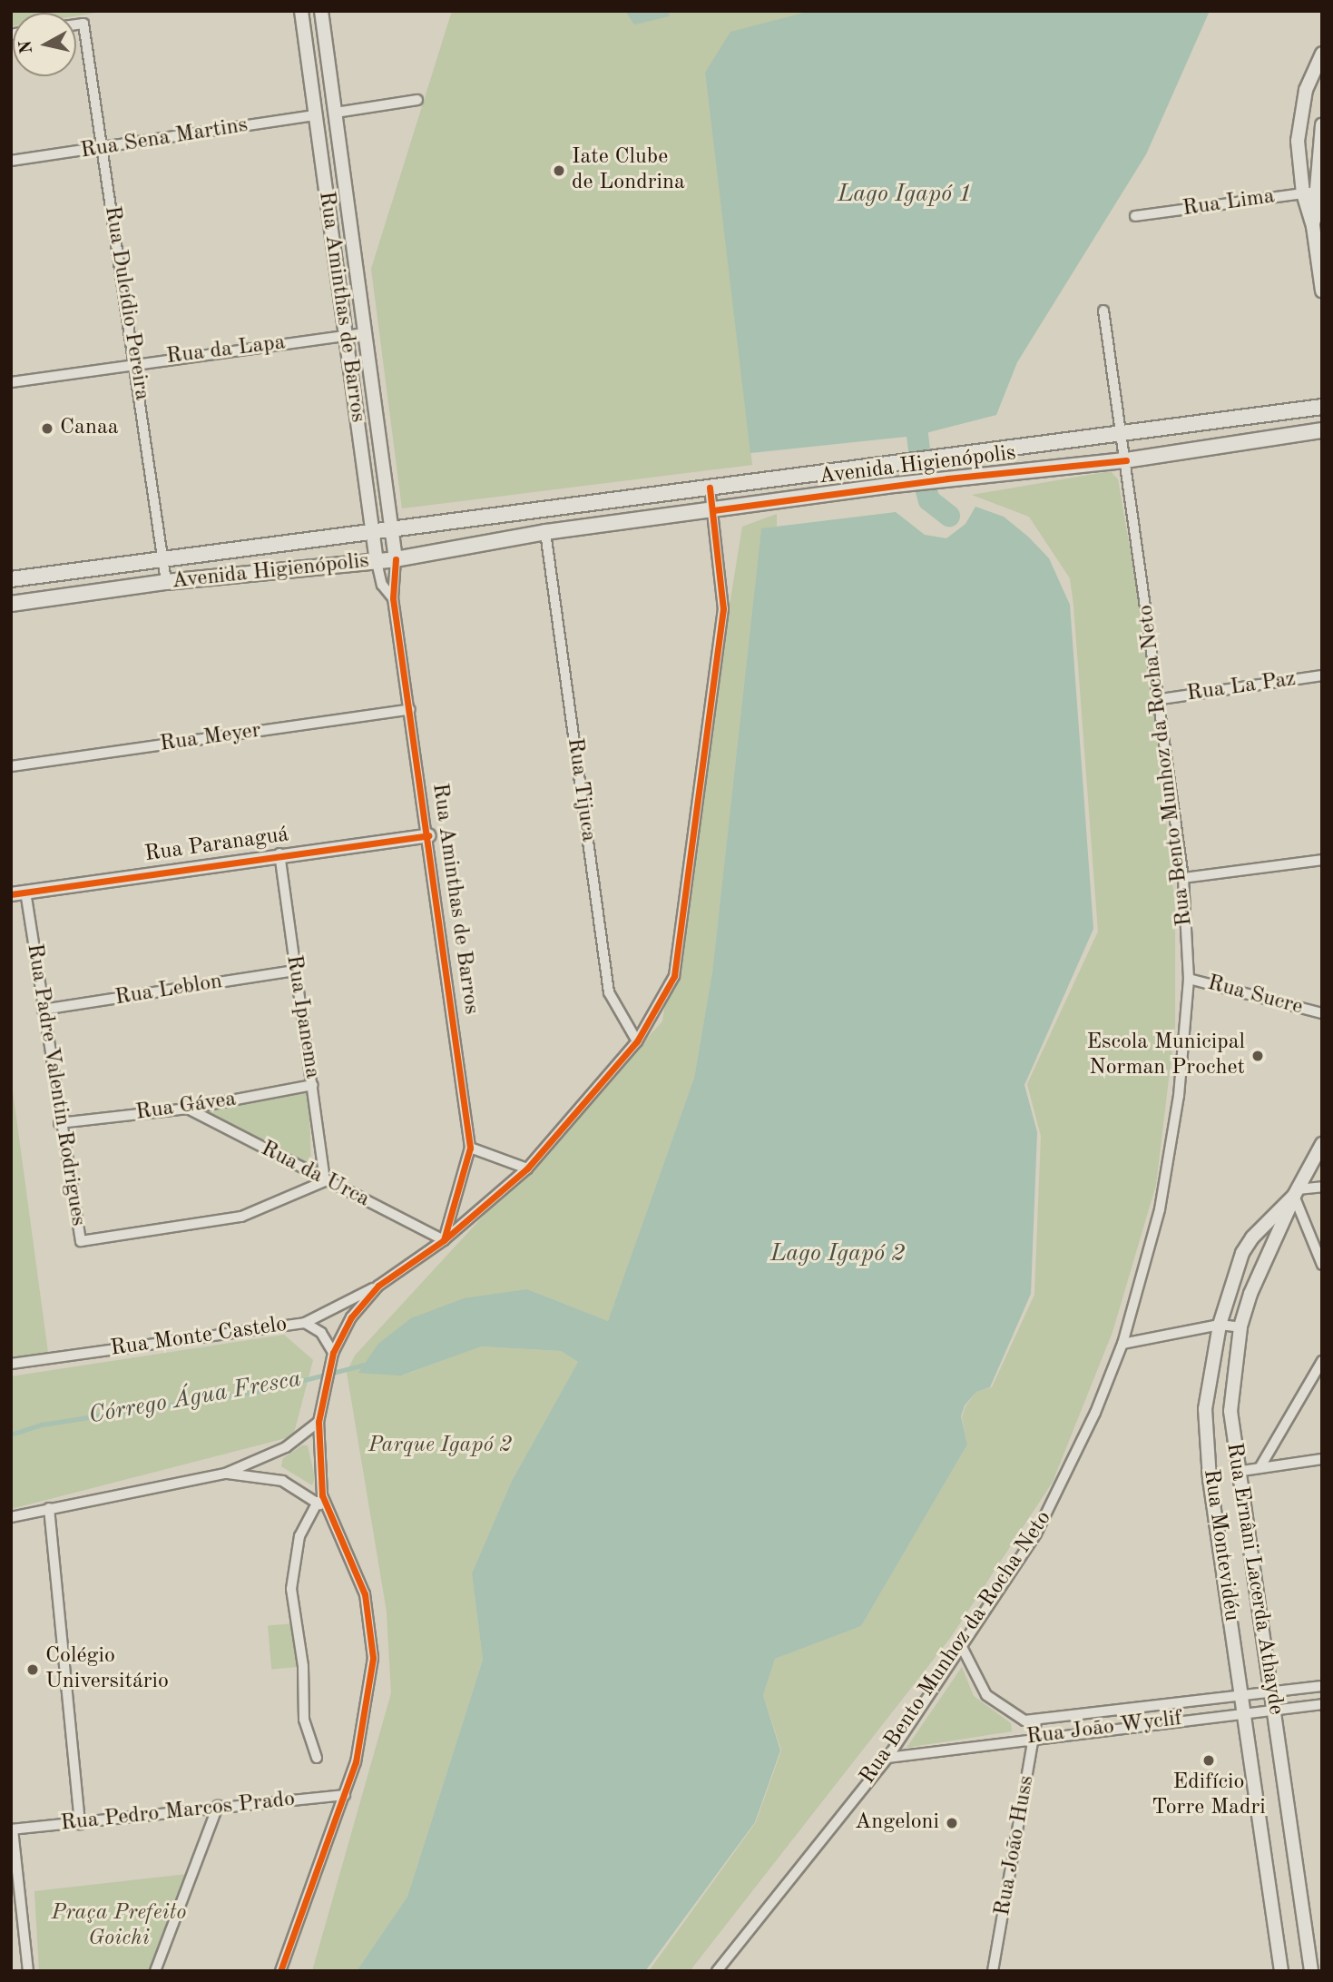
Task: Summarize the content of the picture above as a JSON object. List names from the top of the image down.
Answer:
{
  "streets": {
    "main road": ["Avenida Higienópolis"],
    "street": [
      "Rua Sena Martins",
      "Rua Lima",
      "Rua Dulcídio Pereira",
      "Rua Aminthas de Barros",
      "Rua da Lapa",
      "Rua La Paz",
      "Rua Meyer",
      "Rua Bento Munhoz da Rocha Neto",
      "Rua Tijuca",
      "Rua Paranaguá",
      "Rua Leblon",
      "Rua Sucre",
      "Rua Ipanema",
      "Rua Padre Valentin Rodrigues",
      "Rua Gávea",
      "Rua da Urca",
      "Rua Monte Castelo",
      "Rua Montevidéu",
      "Rua Ernâni Lacerda Athayde",
      "Rua João Wyclif",
      "Rua Pedro Marcos Prado",
      "Rua João Huss"
    ]
  },
  "crossings": [
    ["Rua Sena Martins", "Rua Dulcídio Pereira"],
    ["Rua Sena Martins", "Rua Aminthas de Barros"],
    ["Rua Dulcídio Pereira", "Rua da Lapa"],
    ["Rua Dulcídio Pereira", "Avenida Higienópolis"],
    ["Rua Aminthas de Barros", "Rua da Lapa"],
    ["Rua Aminthas de Barros", "Avenida Higienópolis"],
    ["Rua Aminthas de Barros", "Rua Meyer"],
    ["Rua Aminthas de Barros", "Rua Paranaguá"],
    ["Rua Aminthas de Barros", "Rua da Urca"],
    ["Avenida Higienópolis", "Rua Bento Munhoz da Rocha Neto"],
    ["Avenida Higienópolis", "Rua Tijuca"],
    ["Rua La Paz", "Rua Bento Munhoz da Rocha Neto"],
    ["Rua Bento Munhoz da Rocha Neto", "Rua Sucre"],
    ["Rua Bento Munhoz da Rocha Neto", "Rua João Wyclif"],
    ["Rua Paranaguá", "Rua Ipanema"],
    ["Rua Paranaguá", "Rua Padre Valentin Rodrigues"],
    ["Rua Leblon", "Rua Ipanema"],
    ["Rua Leblon", "Rua Padre Valentin Rodrigues"],
    ["Rua Ipanema", "Rua Padre Valentin Rodrigues"],
    ["Rua Ipanema", "Rua Gávea"],
    ["Rua Ipanema", "Rua da Urca"],
    ["Rua Padre Valentin Rodrigues", "Rua Gávea"],
    ["Rua Padre Valentin Rodrigues", "Rua da Urca"],
    ["Rua Gávea", "Rua da Urca"],
    ["Rua Montevidéu", "Rua Ernâni Lacerda Athayde"],
    ["Rua Montevidéu", "Rua João Wyclif"],
    ["Rua Ernâni Lacerda Athayde", "Rua João Wyclif"],
    ["Rua João Wyclif", "Rua João Huss"]
  ],
  "water": ["Lago Igapó 1", "Lago Igapó 2", "Córrego Água Fresca"],
  "parks": ["Parque Igapó 2", "Praça Prefeito Goichi"],
  "places": [
    "Iate Clube de Londrina",
    "Canaa",
    "Escola Municipal Norman Prochet",
    "Colégio Universitário",
    "Edifício Torre Madri",
    "Angeloni"
  ],
  "north": "left"
}
